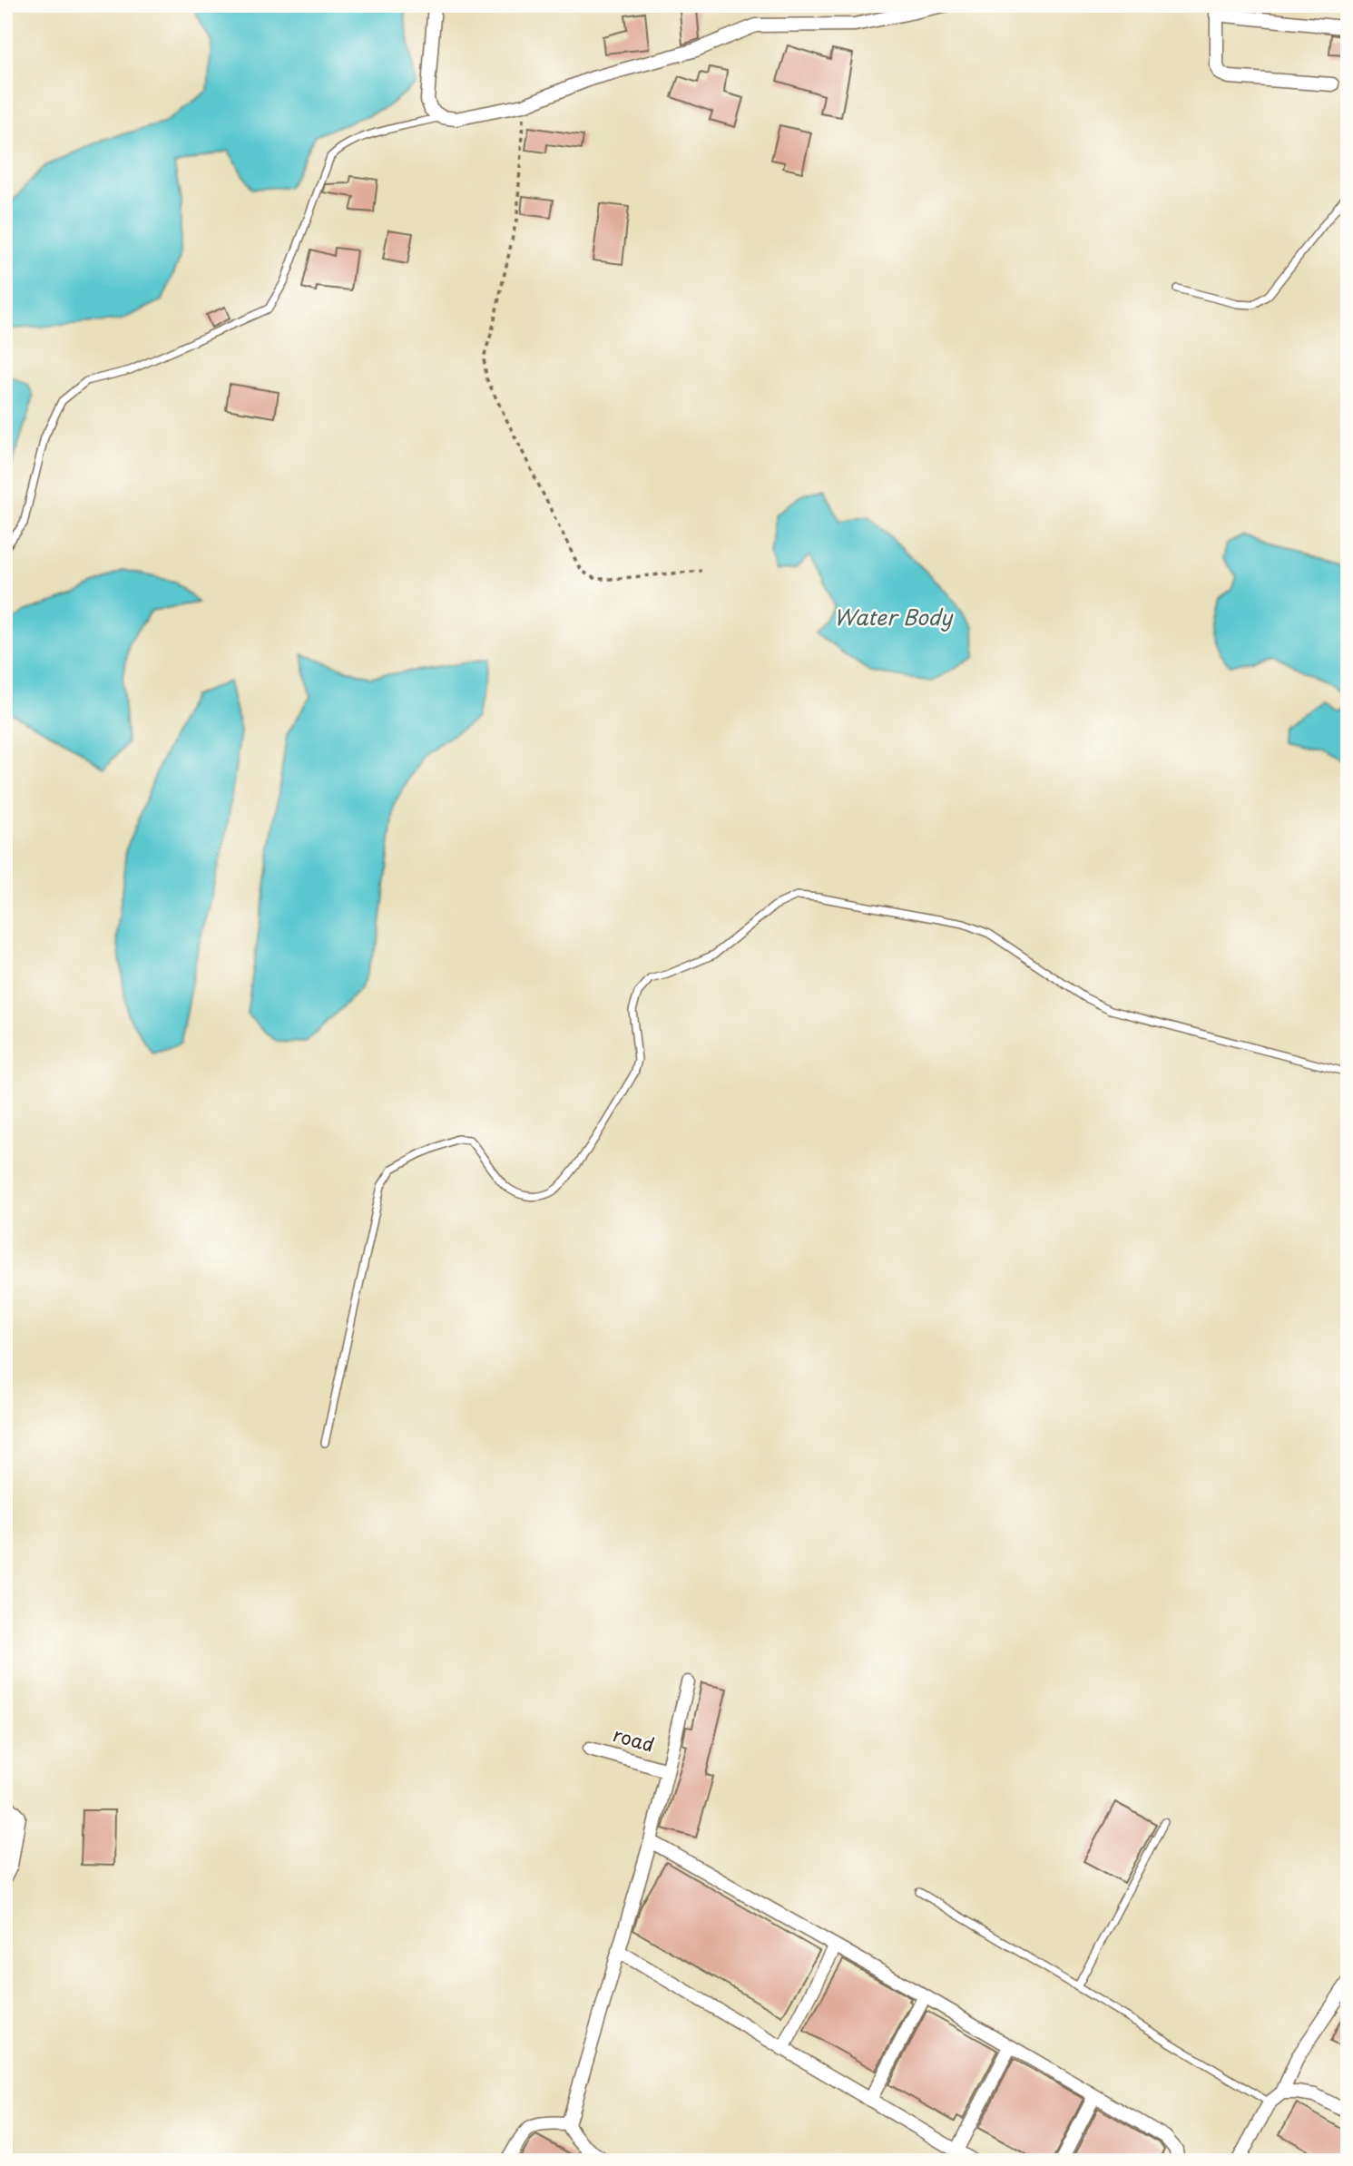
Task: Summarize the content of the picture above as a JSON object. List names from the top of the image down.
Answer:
{
  "streets": {
    "street": ["road"]
  },
  "water": ["Water Body"]
}
